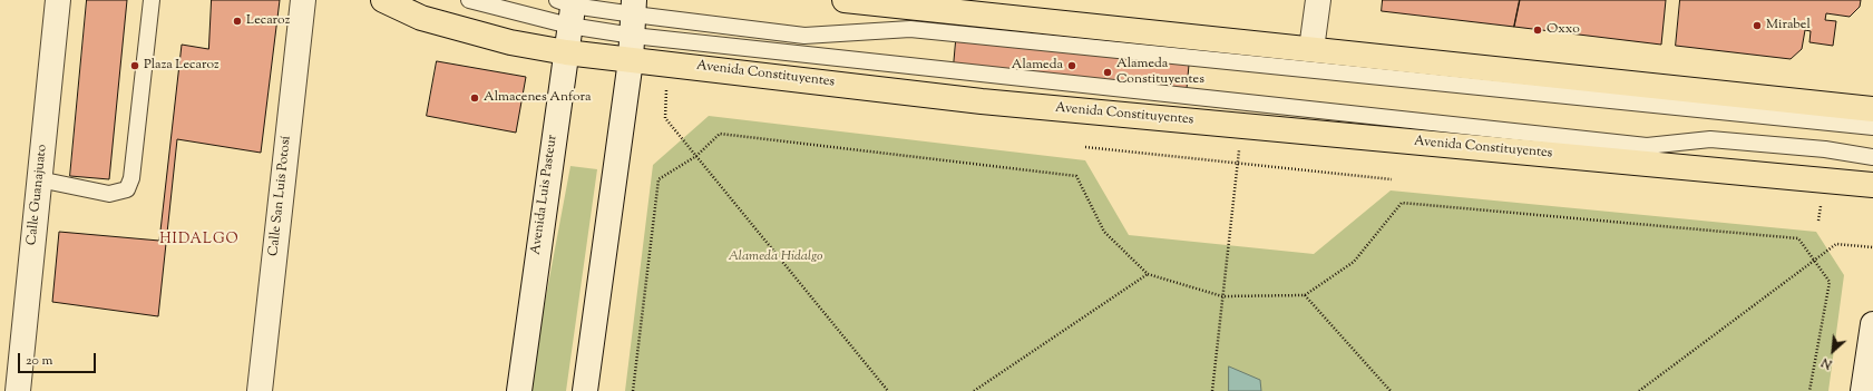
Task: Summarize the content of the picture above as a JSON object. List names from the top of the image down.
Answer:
{
  "streets": {
    "main road": ["Avenida Constituyentes"],
    "street": ["Calle Guanajuato", "Avenida Luis Pasteur", "Calle San Luis Potosí"]
  },
  "crossings": [
    ["Avenida Constituyentes", "Avenida Luis Pasteur"]
  ],
  "districts": ["HIDALGO"],
  "parks": ["Alameda Hidalgo"],
  "places": [
    "Lecaroz",
    "Mirabel",
    "Oxxo",
    "Plaza Lecaroz",
    "Alameda",
    "Alameda Constituyentes",
    "Almacenes Anfora"
  ],
  "scale_bar": "20 m",
  "north": "bottom left"
}
